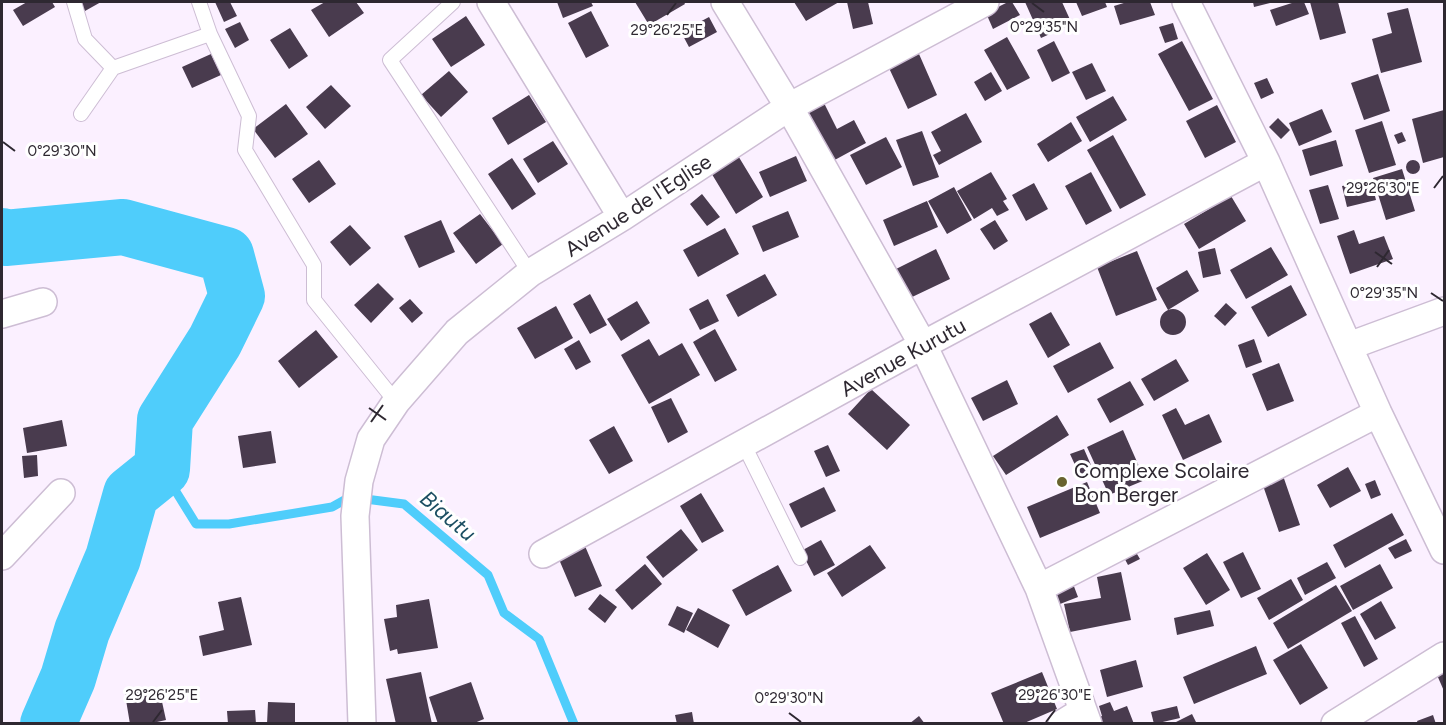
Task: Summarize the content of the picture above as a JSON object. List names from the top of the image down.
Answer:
{
  "streets": {
    "street": ["Avenue de l'Eglise", "Avenue Kurutu"]
  },
  "water": ["Biautu"],
  "places": ["Complexe Scolaire Bon Berger"],
  "coordinates": [
    "0°29'35\"N",
    "29°26'25\"E",
    "0°29'30\"N",
    "29°26'30\"E"
  ]
}
